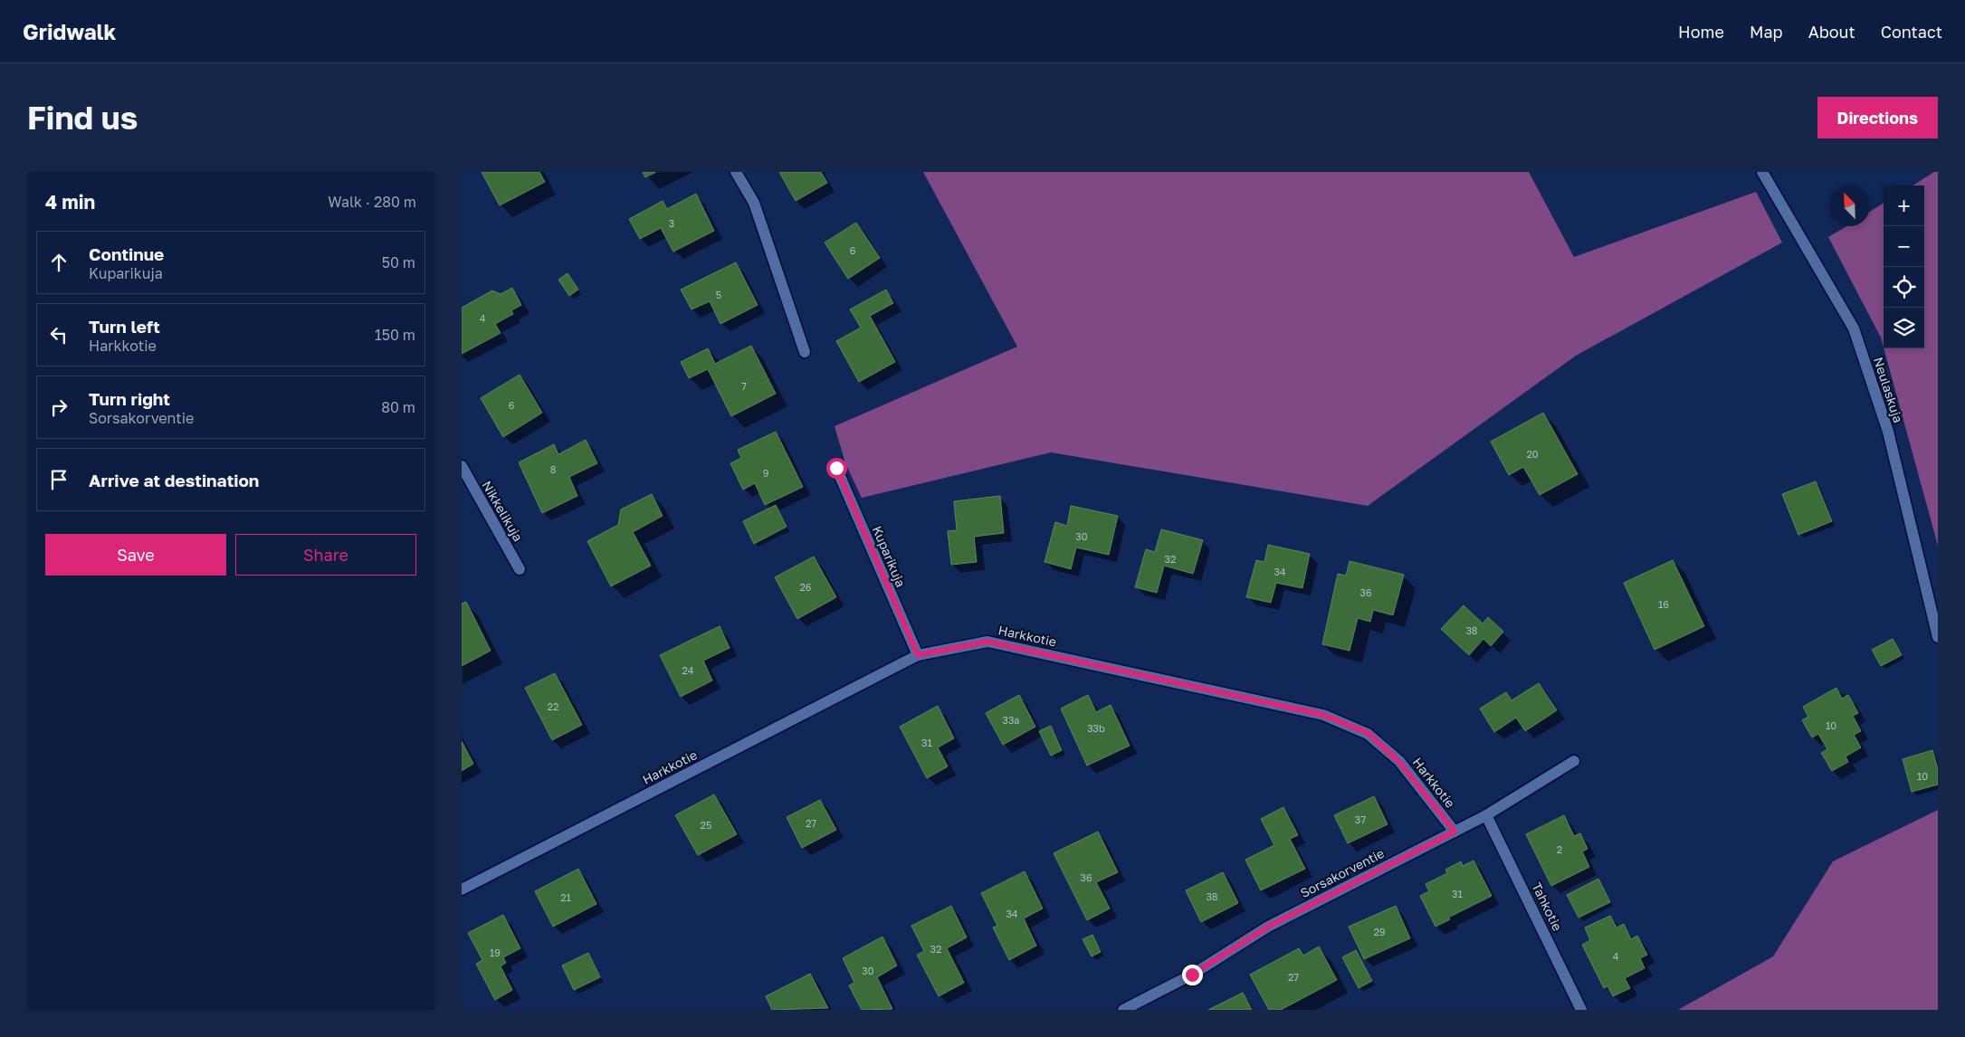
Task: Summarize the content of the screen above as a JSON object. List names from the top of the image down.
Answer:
{
  "streets": {
    "street": [
      "Neulaskuja",
      "Nikkelikuja",
      "Kuparikuja",
      "Harkkotie",
      "Sorsakorventie",
      "Tahkotie"
    ]
  },
  "crossings": [
    ["Kuparikuja", "Harkkotie"],
    ["Harkkotie", "Sorsakorventie"],
    ["Sorsakorventie", "Tahkotie"]
  ],
  "house_numbers": [
    "3",
    "6",
    "5",
    "4",
    "7",
    "6",
    "20",
    "8",
    "9",
    "30",
    "32",
    "34",
    "26",
    "36",
    "16",
    "38",
    "24",
    "22",
    "33a",
    "10",
    "33b",
    "31",
    "10",
    "37",
    "27",
    "25",
    "2",
    "36",
    "31",
    "38",
    "21",
    "34",
    "29",
    "32",
    "19",
    "4",
    "30",
    "27"
  ],
  "north": "top left",
  "page": {
    "header": "Gridwalk",
    "nav": [
      "Home",
      "Map",
      "About",
      "Contact"
    ],
    "buttons": [
      "Directions",
      ["Save", "Share"]
    ],
    "title": "Find us",
    "heading": ["4 min", "Walk · 280 m"],
    "map_buttons": ["+", "−"],
    "list": [
      ["Continue", "Kuparikuja", "50 m"],
      ["Turn left", "Harkkotie", "150 m"],
      ["Turn right", "Sorsakorventie", "80 m"],
      "Arrive at destination"
    ]
  }
}
